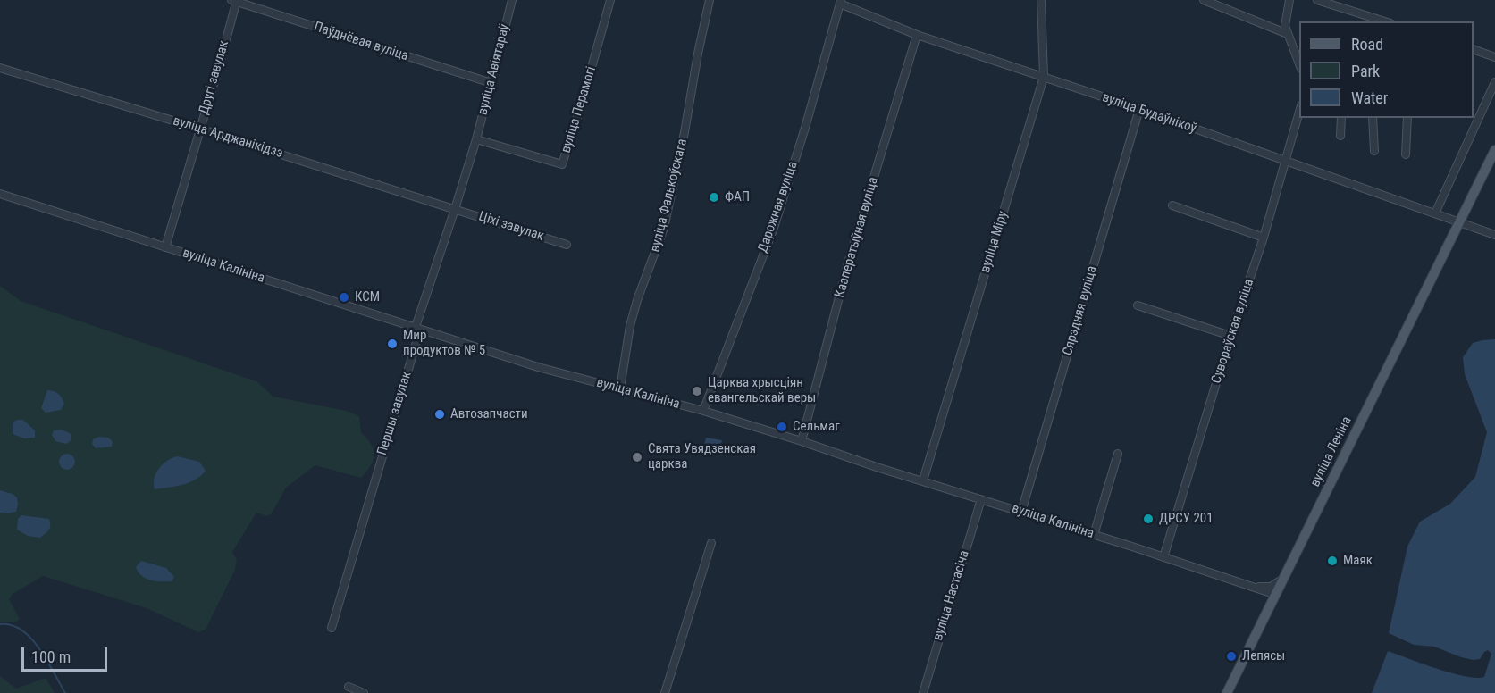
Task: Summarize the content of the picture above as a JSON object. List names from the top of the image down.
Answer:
{
  "streets": {
    "main road": ["вуліца Леніна"],
    "street": [
      "Паўднёвая вуліца",
      "вуліца Авіятараў",
      "Другі завулак",
      "вуліца Перамогі",
      "вуліца Будаўнікоў",
      "вуліца Арджанікідзэ",
      "вуліца Фалькоўскага",
      "Дарожная вуліца",
      "Ціхі завулак",
      "Кааператыўная вуліца",
      "вуліца Міру",
      "вуліца Калініна",
      "Сярэдняя вуліца",
      "Сувораўская вуліца",
      "Першы завулак",
      "вуліца Настасіча"
    ]
  },
  "crossings": [
    ["Паўднёвая вуліца", "вуліца Авіятараў"],
    ["Паўднёвая вуліца", "Другі завулак"],
    ["вуліца Авіятараў", "вуліца Перамогі"],
    ["вуліца Авіятараў", "Першы завулак"],
    ["Другі завулак", "вуліца Арджанікідзэ"],
    ["Другі завулак", "вуліца Калініна"],
    ["вуліца Перамогі", "Першы завулак"],
    ["вуліца Будаўнікоў", "Дарожная вуліца"],
    ["вуліца Будаўнікоў", "Кааператыўная вуліца"],
    ["вуліца Будаўнікоў", "вуліца Міру"],
    ["вуліца Будаўнікоў", "Сярэдняя вуліца"],
    ["вуліца Будаўнікоў", "Сувораўская вуліца"],
    ["вуліца Будаўнікоў", "вуліца Леніна"],
    ["вуліца Арджанікідзэ", "Ціхі завулак"],
    ["вуліца Арджанікідзэ", "Першы завулак"],
    ["вуліца Фалькоўскага", "вуліца Калініна"],
    ["Дарожная вуліца", "вуліца Калініна"],
    ["Ціхі завулак", "Першы завулак"],
    ["Кааператыўная вуліца", "вуліца Калініна"],
    ["вуліца Міру", "вуліца Калініна"],
    ["вуліца Калініна", "Сярэдняя вуліца"],
    ["вуліца Калініна", "Сувораўская вуліца"],
    ["вуліца Калініна", "Першы завулак"],
    ["вуліца Калініна", "вуліца Леніна"],
    ["вуліца Калініна", "вуліца Настасіча"]
  ],
  "places": [
    "ФАП",
    "КСМ",
    "Мир продуктов № 5",
    "Царква хрысціян евангельскай веры",
    "Автозапчасти",
    "Сельмаг",
    "Свята Увядзенская царква",
    "ДРСУ 201",
    "Маяк",
    "Лепясы"
  ],
  "legend": ["Road", "Park", "Water"],
  "scale_bar": "100 m"
}
